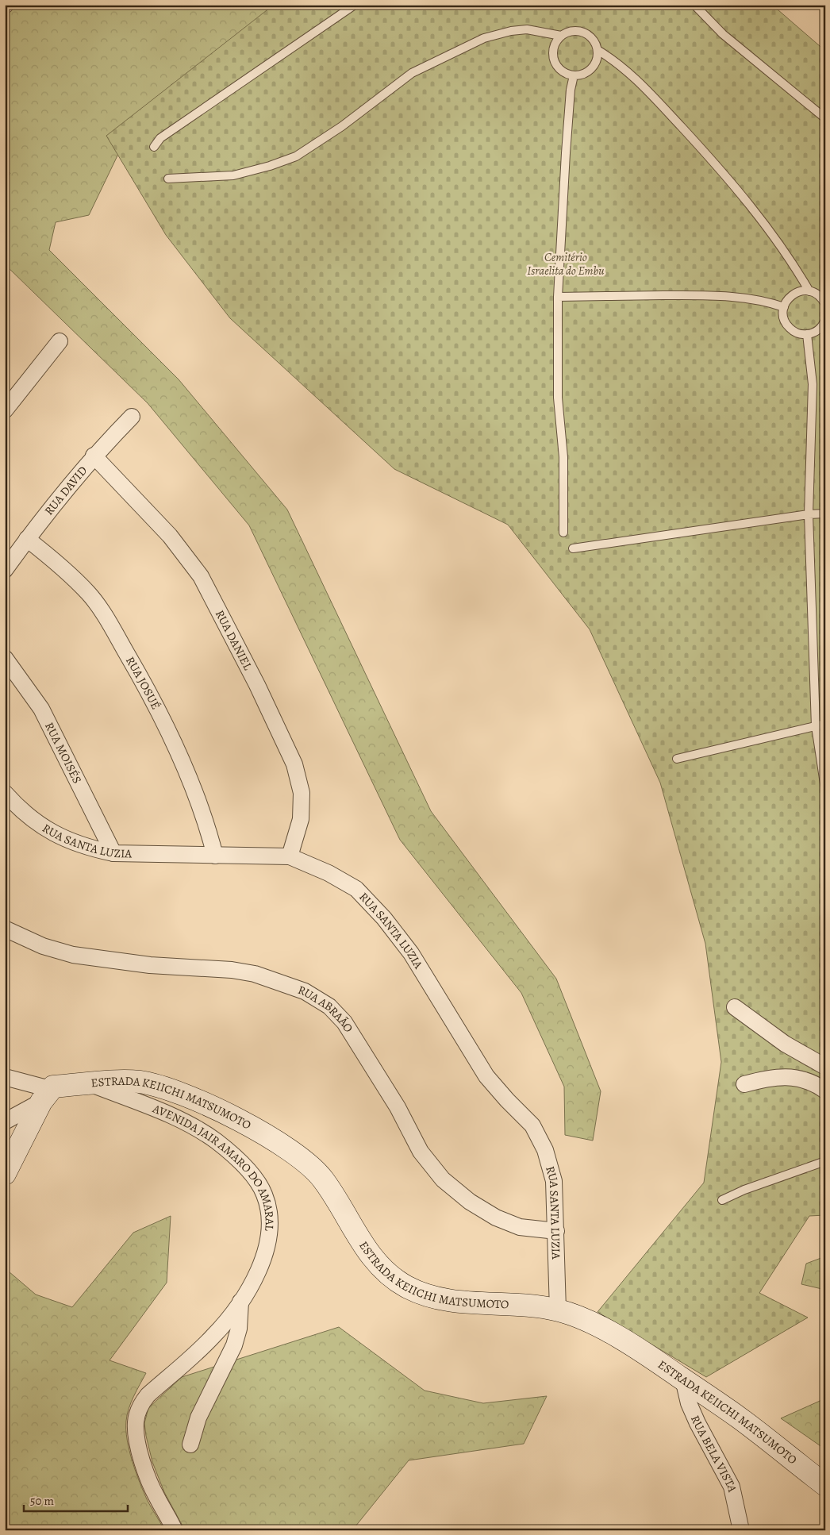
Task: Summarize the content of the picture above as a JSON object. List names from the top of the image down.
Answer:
{
  "streets": {
    "main road": ["ESTRADA KEIICHI MATSUMOTO"],
    "street": [
      "RUA DAVID",
      "RUA DANIEL",
      "RUA JOSUÉ",
      "RUA MOISÉS",
      "RUA SANTA LUZIA",
      "RUA ABRAÃO",
      "AVENIDA JAIR AMARO DO AMARAL",
      "RUA BELA VISTA"
    ]
  },
  "crossings": [
    ["RUA DAVID", "RUA DANIEL"],
    ["RUA DAVID", "RUA JOSUÉ"],
    ["RUA DANIEL", "RUA SANTA LUZIA"],
    ["RUA JOSUÉ", "RUA SANTA LUZIA"],
    ["RUA MOISÉS", "RUA SANTA LUZIA"],
    ["RUA SANTA LUZIA", "RUA ABRAÃO"],
    ["RUA SANTA LUZIA", "ESTRADA KEIICHI MATSUMOTO"],
    ["ESTRADA KEIICHI MATSUMOTO", "AVENIDA JAIR AMARO DO AMARAL"],
    ["ESTRADA KEIICHI MATSUMOTO", "RUA BELA VISTA"]
  ],
  "parks": ["Cemitério Israelita do Embu"],
  "scale_bar": "50 m"
}
